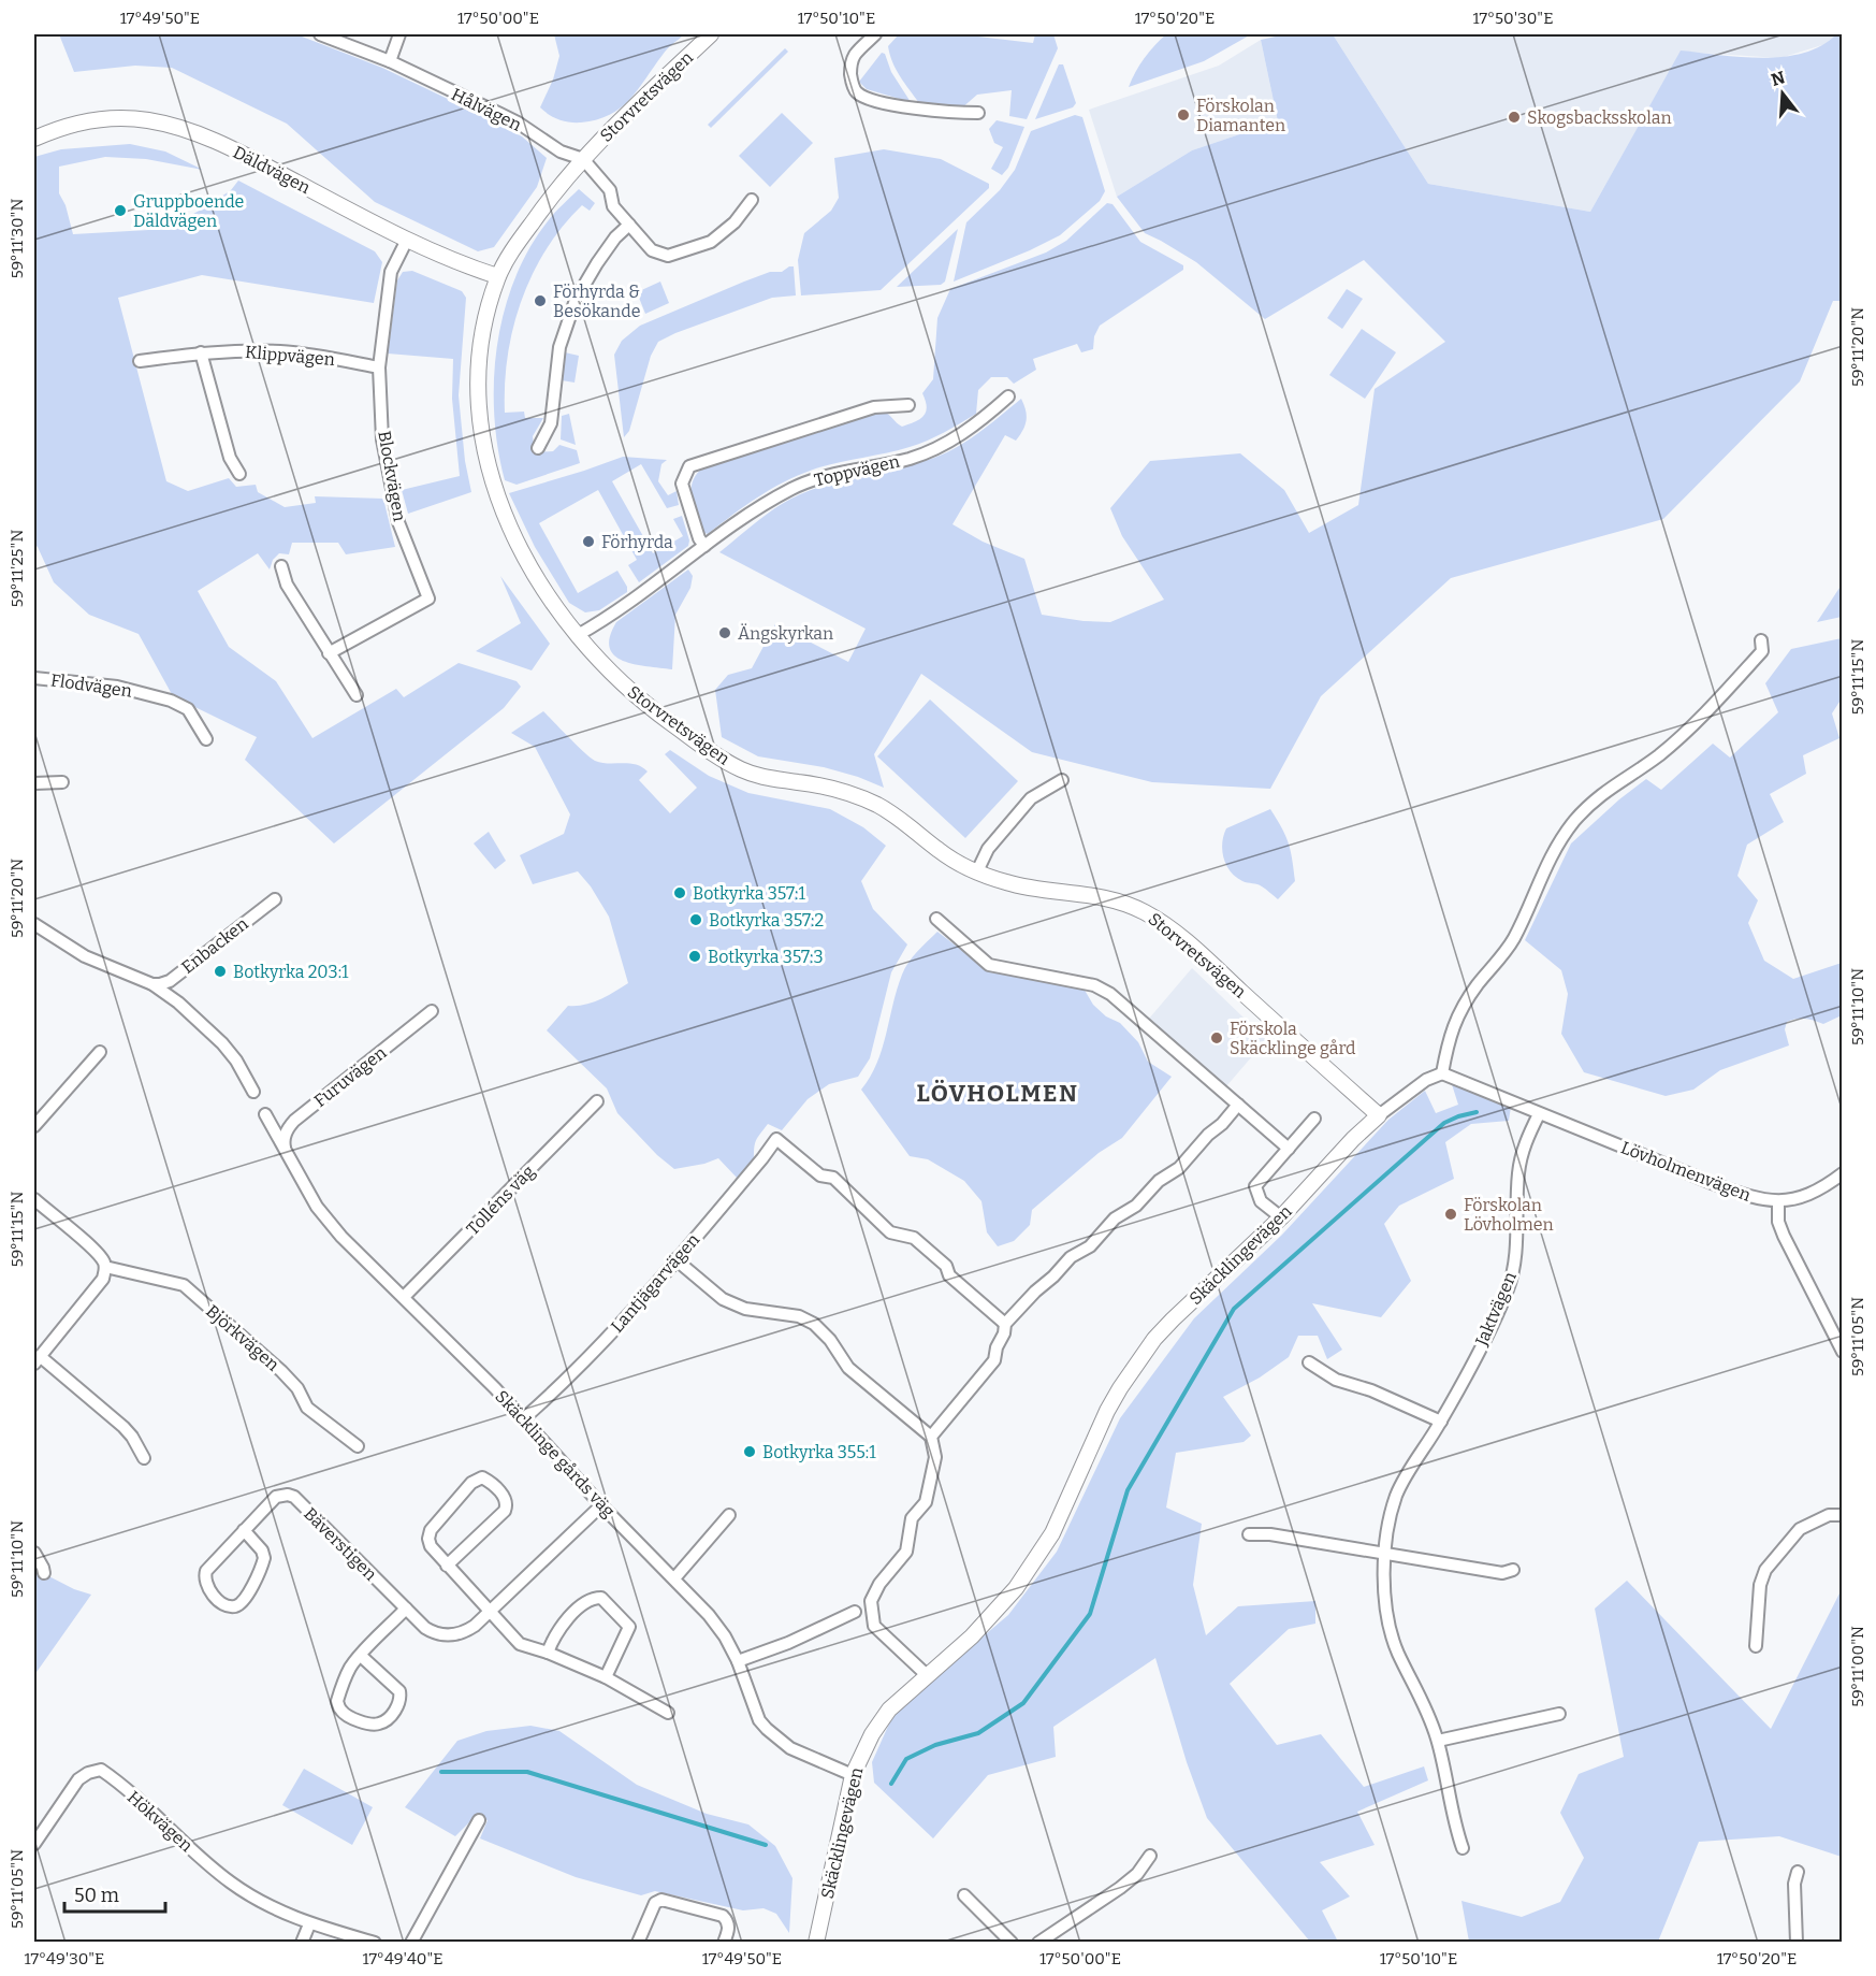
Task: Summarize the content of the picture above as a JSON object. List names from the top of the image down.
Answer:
{
  "streets": {
    "street": [
      "Storvretsvägen",
      "Hålvägen",
      "Däldvägen",
      "Klippvägen",
      "Toppvägen",
      "Blockvägen",
      "Flodvägen",
      "Enbacken",
      "Furuvägen",
      "Lövholmenvägen",
      "Tolléns väg",
      "Skäcklingevägen",
      "Lantjägarvägen",
      "Jaktvägen",
      "Björkvägen",
      "Skäcklinge gårds väg",
      "Bäverstigen",
      "Hökvägen"
    ]
  },
  "crossings": [
    ["Storvretsvägen", "Hålvägen"],
    ["Storvretsvägen", "Däldvägen"],
    ["Storvretsvägen", "Toppvägen"],
    ["Storvretsvägen", "Skäcklingevägen"],
    ["Däldvägen", "Blockvägen"],
    ["Klippvägen", "Blockvägen"],
    ["Furuvägen", "Skäcklinge gårds väg"],
    ["Lövholmenvägen", "Skäcklingevägen"],
    ["Lövholmenvägen", "Jaktvägen"],
    ["Tolléns väg", "Skäcklinge gårds väg"],
    ["Skäcklingevägen", "Skäcklinge gårds väg"],
    ["Lantjägarvägen", "Skäcklinge gårds väg"],
    ["Skäcklinge gårds väg", "Bäverstigen"]
  ],
  "districts": ["LÖVHOLMEN"],
  "places": [
    "Förskolan Diamanten",
    "Skogsbacksskolan",
    "Gruppboende Däldvägen",
    "Förhyrda & Besökande",
    "Förhyrda",
    "Ängskyrkan",
    "Botkyrka 357:1",
    "Botkyrka 357:2",
    "Botkyrka 357:3",
    "Botkyrka 203:1",
    "Förskola Skäcklinge gård",
    "Förskolan Lövholmen",
    "Botkyrka 355:1"
  ],
  "scale_bar": "50 m",
  "north": "top",
  "coordinates": [
    "17°49'50\"E",
    "17°50'00\"E",
    "17°50'10\"E",
    "17°50'20\"E",
    "17°50'30\"E",
    "59°11'30\"N",
    "59°11'20\"N",
    "59°11'25\"N",
    "59°11'15\"N",
    "59°11'10\"N",
    "59°11'05\"N",
    "59°11'00\"N",
    "17°49'30\"E",
    "17°49'40\"E"
  ]
}
